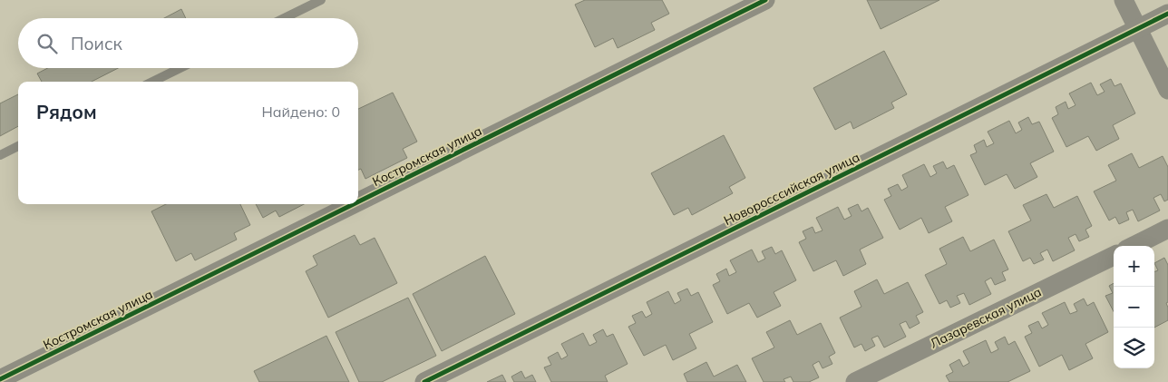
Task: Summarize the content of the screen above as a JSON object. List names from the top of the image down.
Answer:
{
  "streets": {
    "street": ["Костромская улица", "Новоросссийская улица", "Лазаревская улица"]
  },
  "page": {
    "search": "Поиск",
    "heading": ["Рядом", "Найдено: 0"],
    "map_buttons": ["+", "−"]
  }
}
